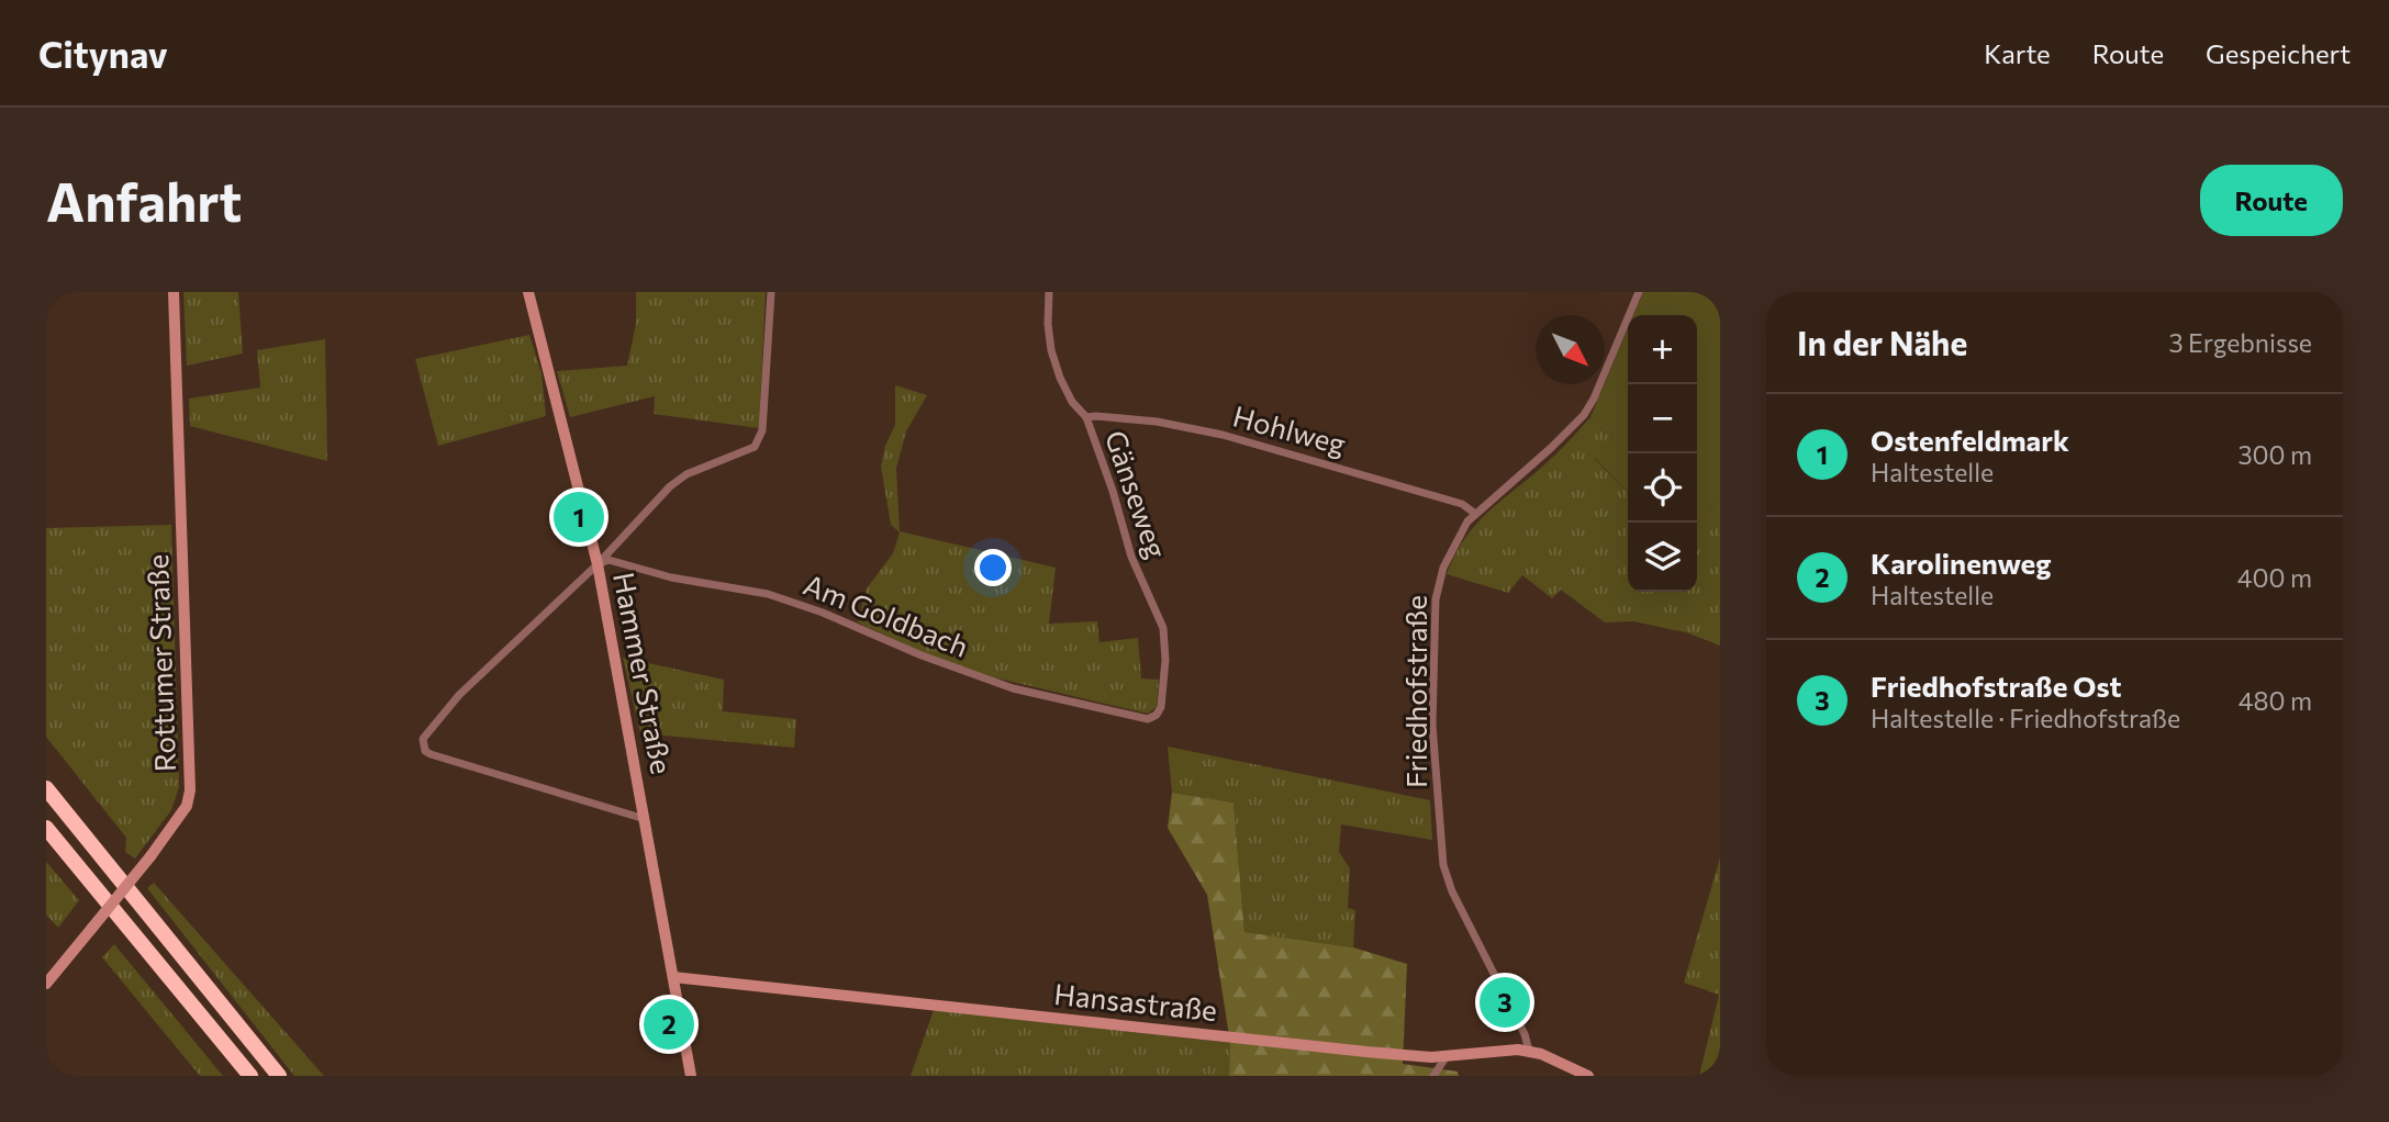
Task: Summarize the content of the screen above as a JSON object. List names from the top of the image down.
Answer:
{
  "streets": {
    "street": [
      "Hohlweg",
      "Gänseweg",
      "Am Goldbach",
      "Rottumer Straße",
      "Hammer Straße",
      "Friedhofstraße",
      "Hansastraße"
    ]
  },
  "crossings": [
    ["Hohlweg", "Gänseweg"],
    ["Hohlweg", "Friedhofstraße"],
    ["Gänseweg", "Am Goldbach"],
    ["Am Goldbach", "Hammer Straße"],
    ["Hammer Straße", "Hansastraße"],
    ["Friedhofstraße", "Hansastraße"]
  ],
  "north": "bottom right",
  "page": {
    "header": "Citynav",
    "nav": ["Karte", "Route", "Gespeichert"],
    "buttons": "Route",
    "title": "Anfahrt",
    "heading": ["In der Nähe", "3 Ergebnisse"],
    "map_buttons": ["+", "−"],
    "list": [
      {
        "mark": "1",
        "name": "Ostenfeldmark",
        "note": "Haltestelle",
        "value": "300 m"
      },
      {
        "mark": "2",
        "name": "Karolinenweg",
        "note": "Haltestelle",
        "value": "400 m"
      },
      {
        "mark": "3",
        "name": "Friedhofstraße Ost",
        "note": "Haltestelle · Friedhofstraße",
        "value": "480 m"
      }
    ],
    "pins": ["1", "3", "2"]
  }
}
